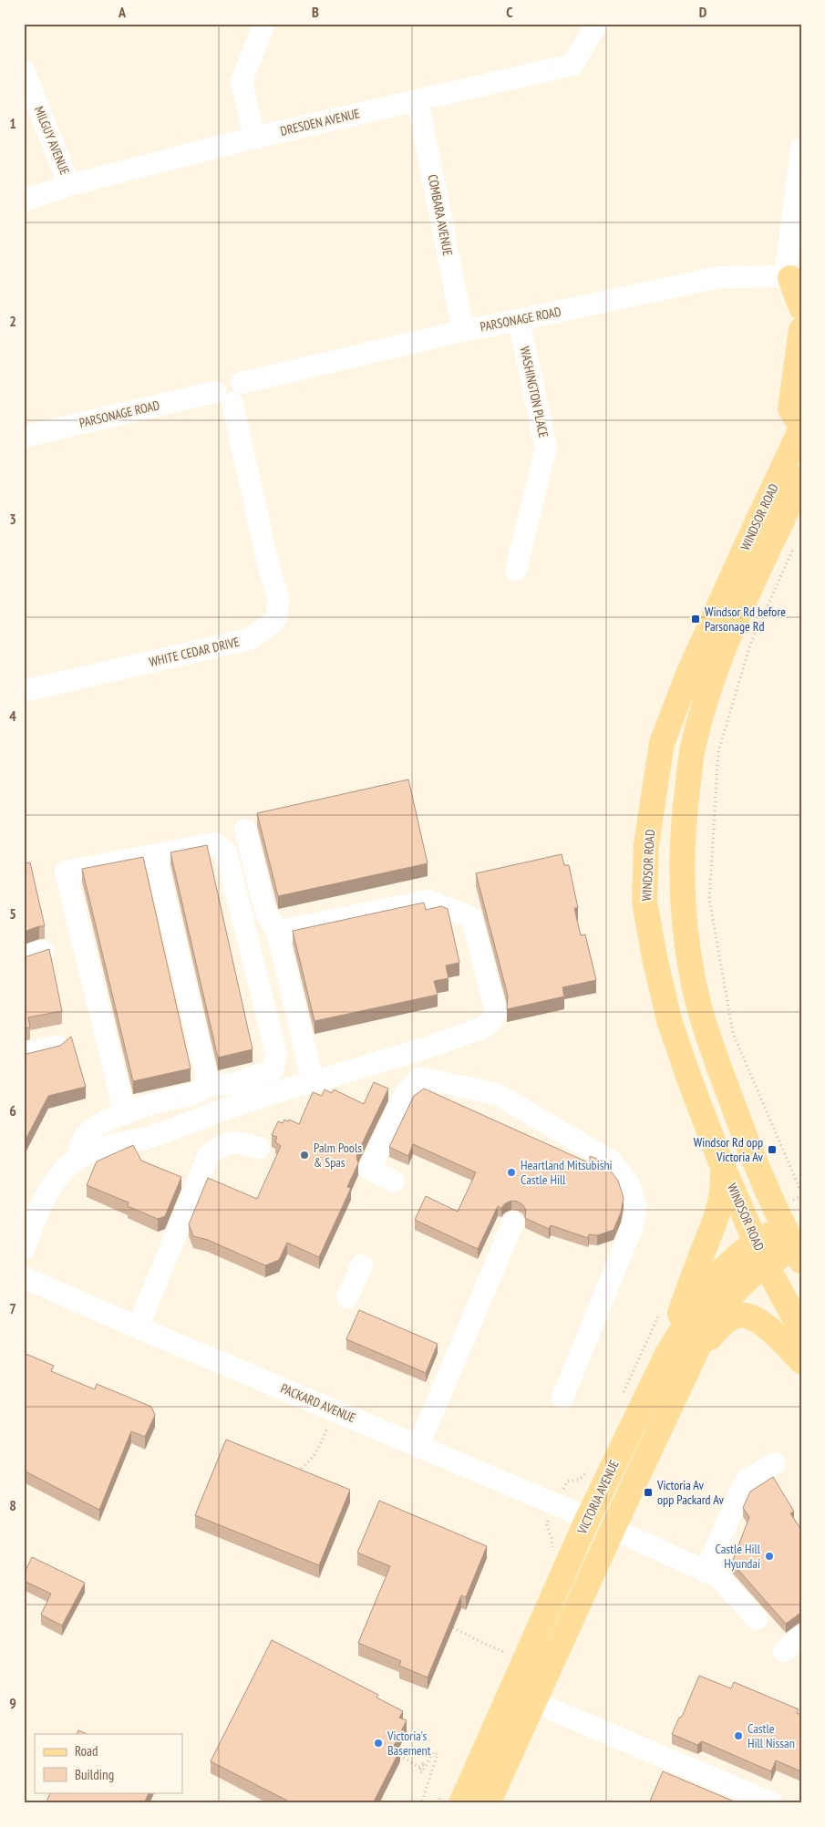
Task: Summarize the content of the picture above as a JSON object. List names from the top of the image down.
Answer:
{
  "streets": {
    "main road": ["WINDSOR ROAD", "PACKARD AVENUE", "VICTORIA AVENUE"],
    "street": [
      "DRESDEN AVENUE",
      "MILGUY AVENUE",
      "COMBARA AVENUE",
      "PARSONAGE ROAD",
      "WASHINGTON PLACE",
      "WHITE CEDAR DRIVE"
    ]
  },
  "crossings": [
    ["DRESDEN AVENUE", "MILGUY AVENUE"],
    ["DRESDEN AVENUE", "COMBARA AVENUE"],
    ["COMBARA AVENUE", "PARSONAGE ROAD"],
    ["PARSONAGE ROAD", "WASHINGTON PLACE"],
    ["PARSONAGE ROAD", "WHITE CEDAR DRIVE"],
    ["WINDSOR ROAD", "VICTORIA AVENUE"],
    ["PACKARD AVENUE", "VICTORIA AVENUE"]
  ],
  "places": {
    "transit": ["Windsor Rd before Parsonage Rd", "Windsor Rd opp Victoria Av", "Victoria Av opp Packard Av"],
    "other": [
      "Palm Pools & Spas",
      "Heartland Mitsubishi Castle Hill",
      "Castle Hill Hyundai",
      "Castle Hill Nissan",
      "Victoria's Basement"
    ]
  },
  "legend": ["Road", "Building"],
  "grid": {
    "columns": [
      "A",
      "B",
      "C",
      "D"
    ],
    "rows": [
      "1",
      "2",
      "3",
      "4",
      "5",
      "6",
      "7",
      "8",
      "9"
    ]
  }
}
